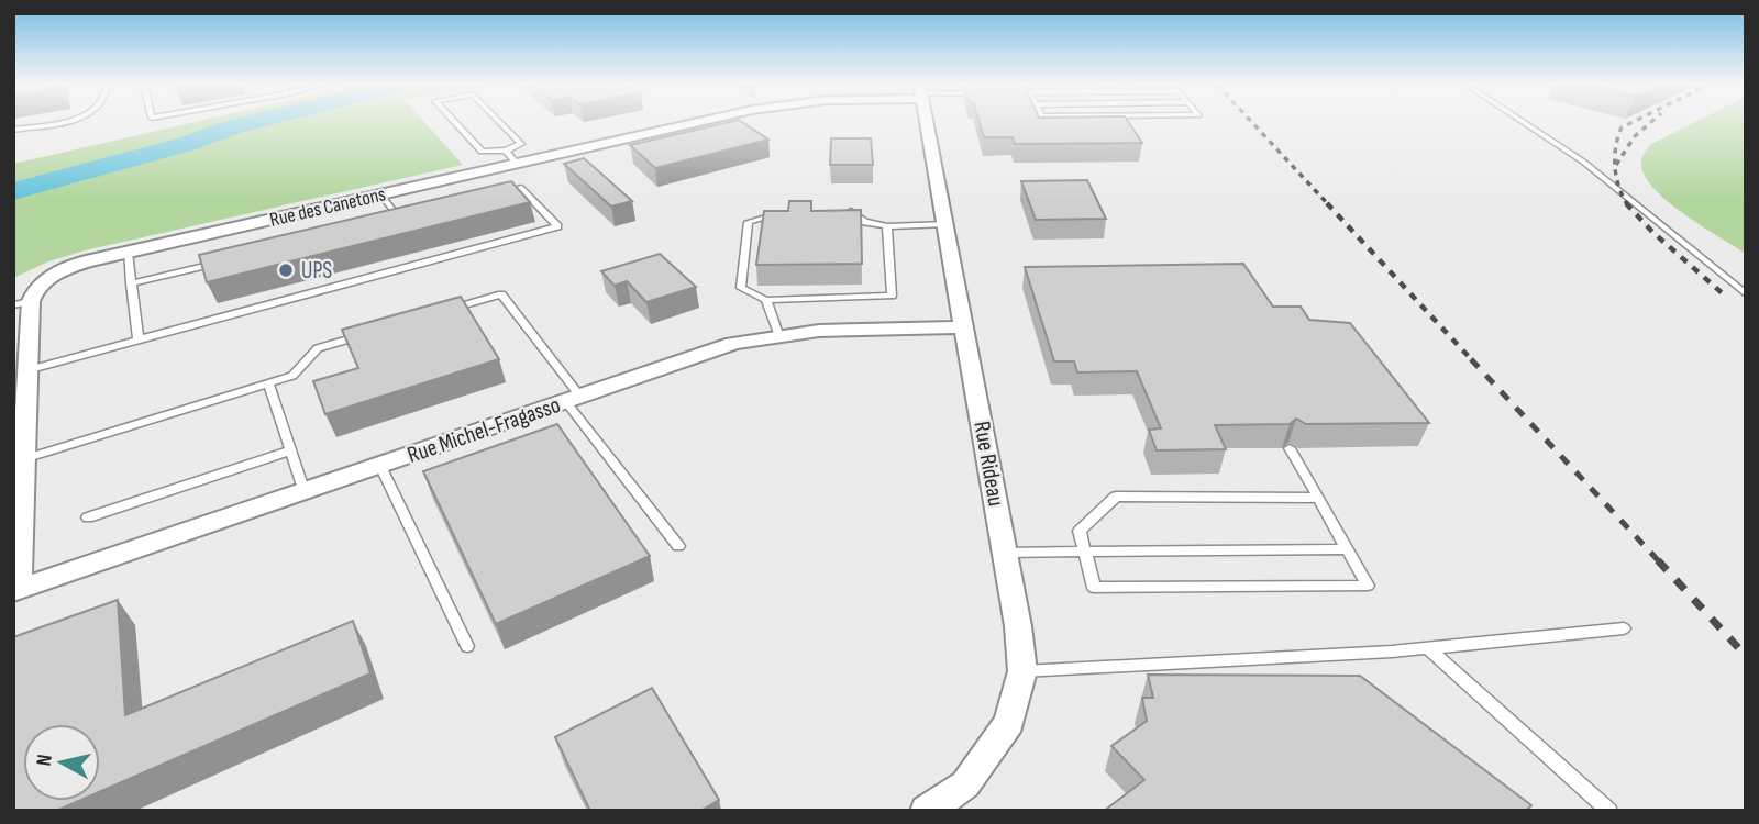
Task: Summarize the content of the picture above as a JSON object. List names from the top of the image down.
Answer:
{
  "streets": {
    "street": ["Rue des Canetons", "Rue Michel-Fragasso", "Rue Rideau"]
  },
  "crossings": [
    ["Rue Michel-Fragasso", "Rue Rideau"]
  ],
  "places": ["UPS"],
  "north": "left"
}
